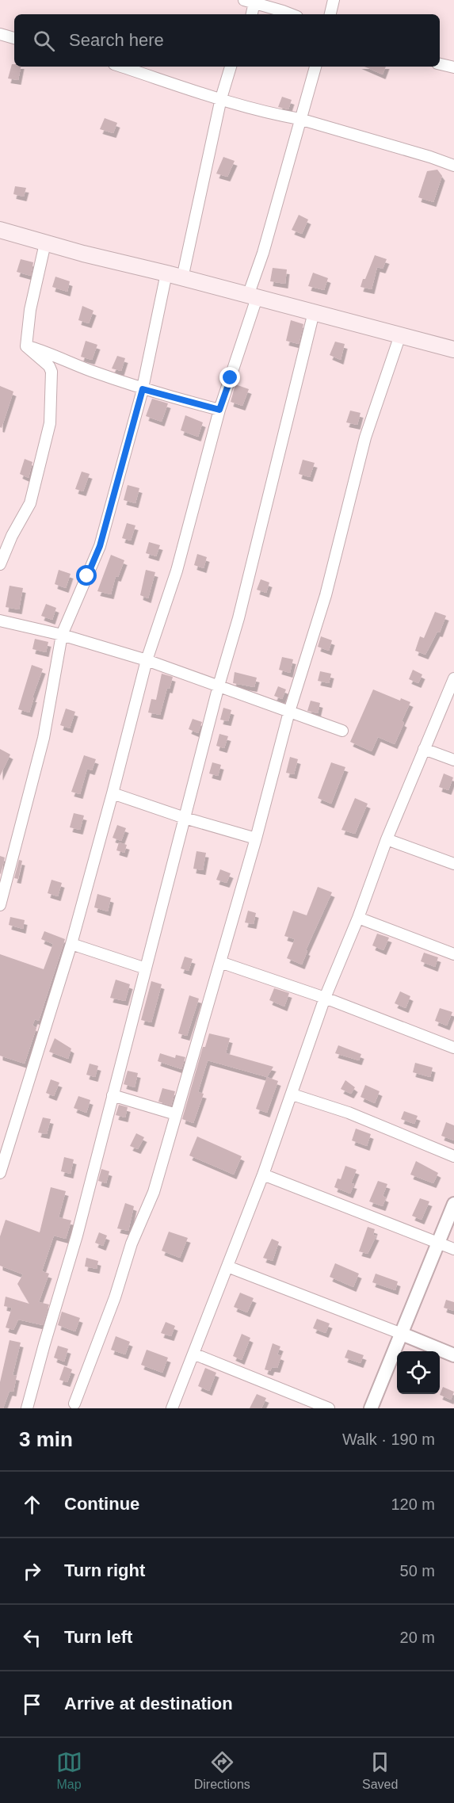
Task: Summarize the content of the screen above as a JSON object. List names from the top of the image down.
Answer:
{
  "page": {
    "search": "Search here",
    "heading": ["3 min", "Walk · 190 m"],
    "list": [
      ["Continue", "120 m"],
      ["Turn right", "50 m"],
      ["Turn left", "20 m"],
      "Arrive at destination"
    ],
    "nav": ["Map", "Directions", "Saved"]
  }
}
